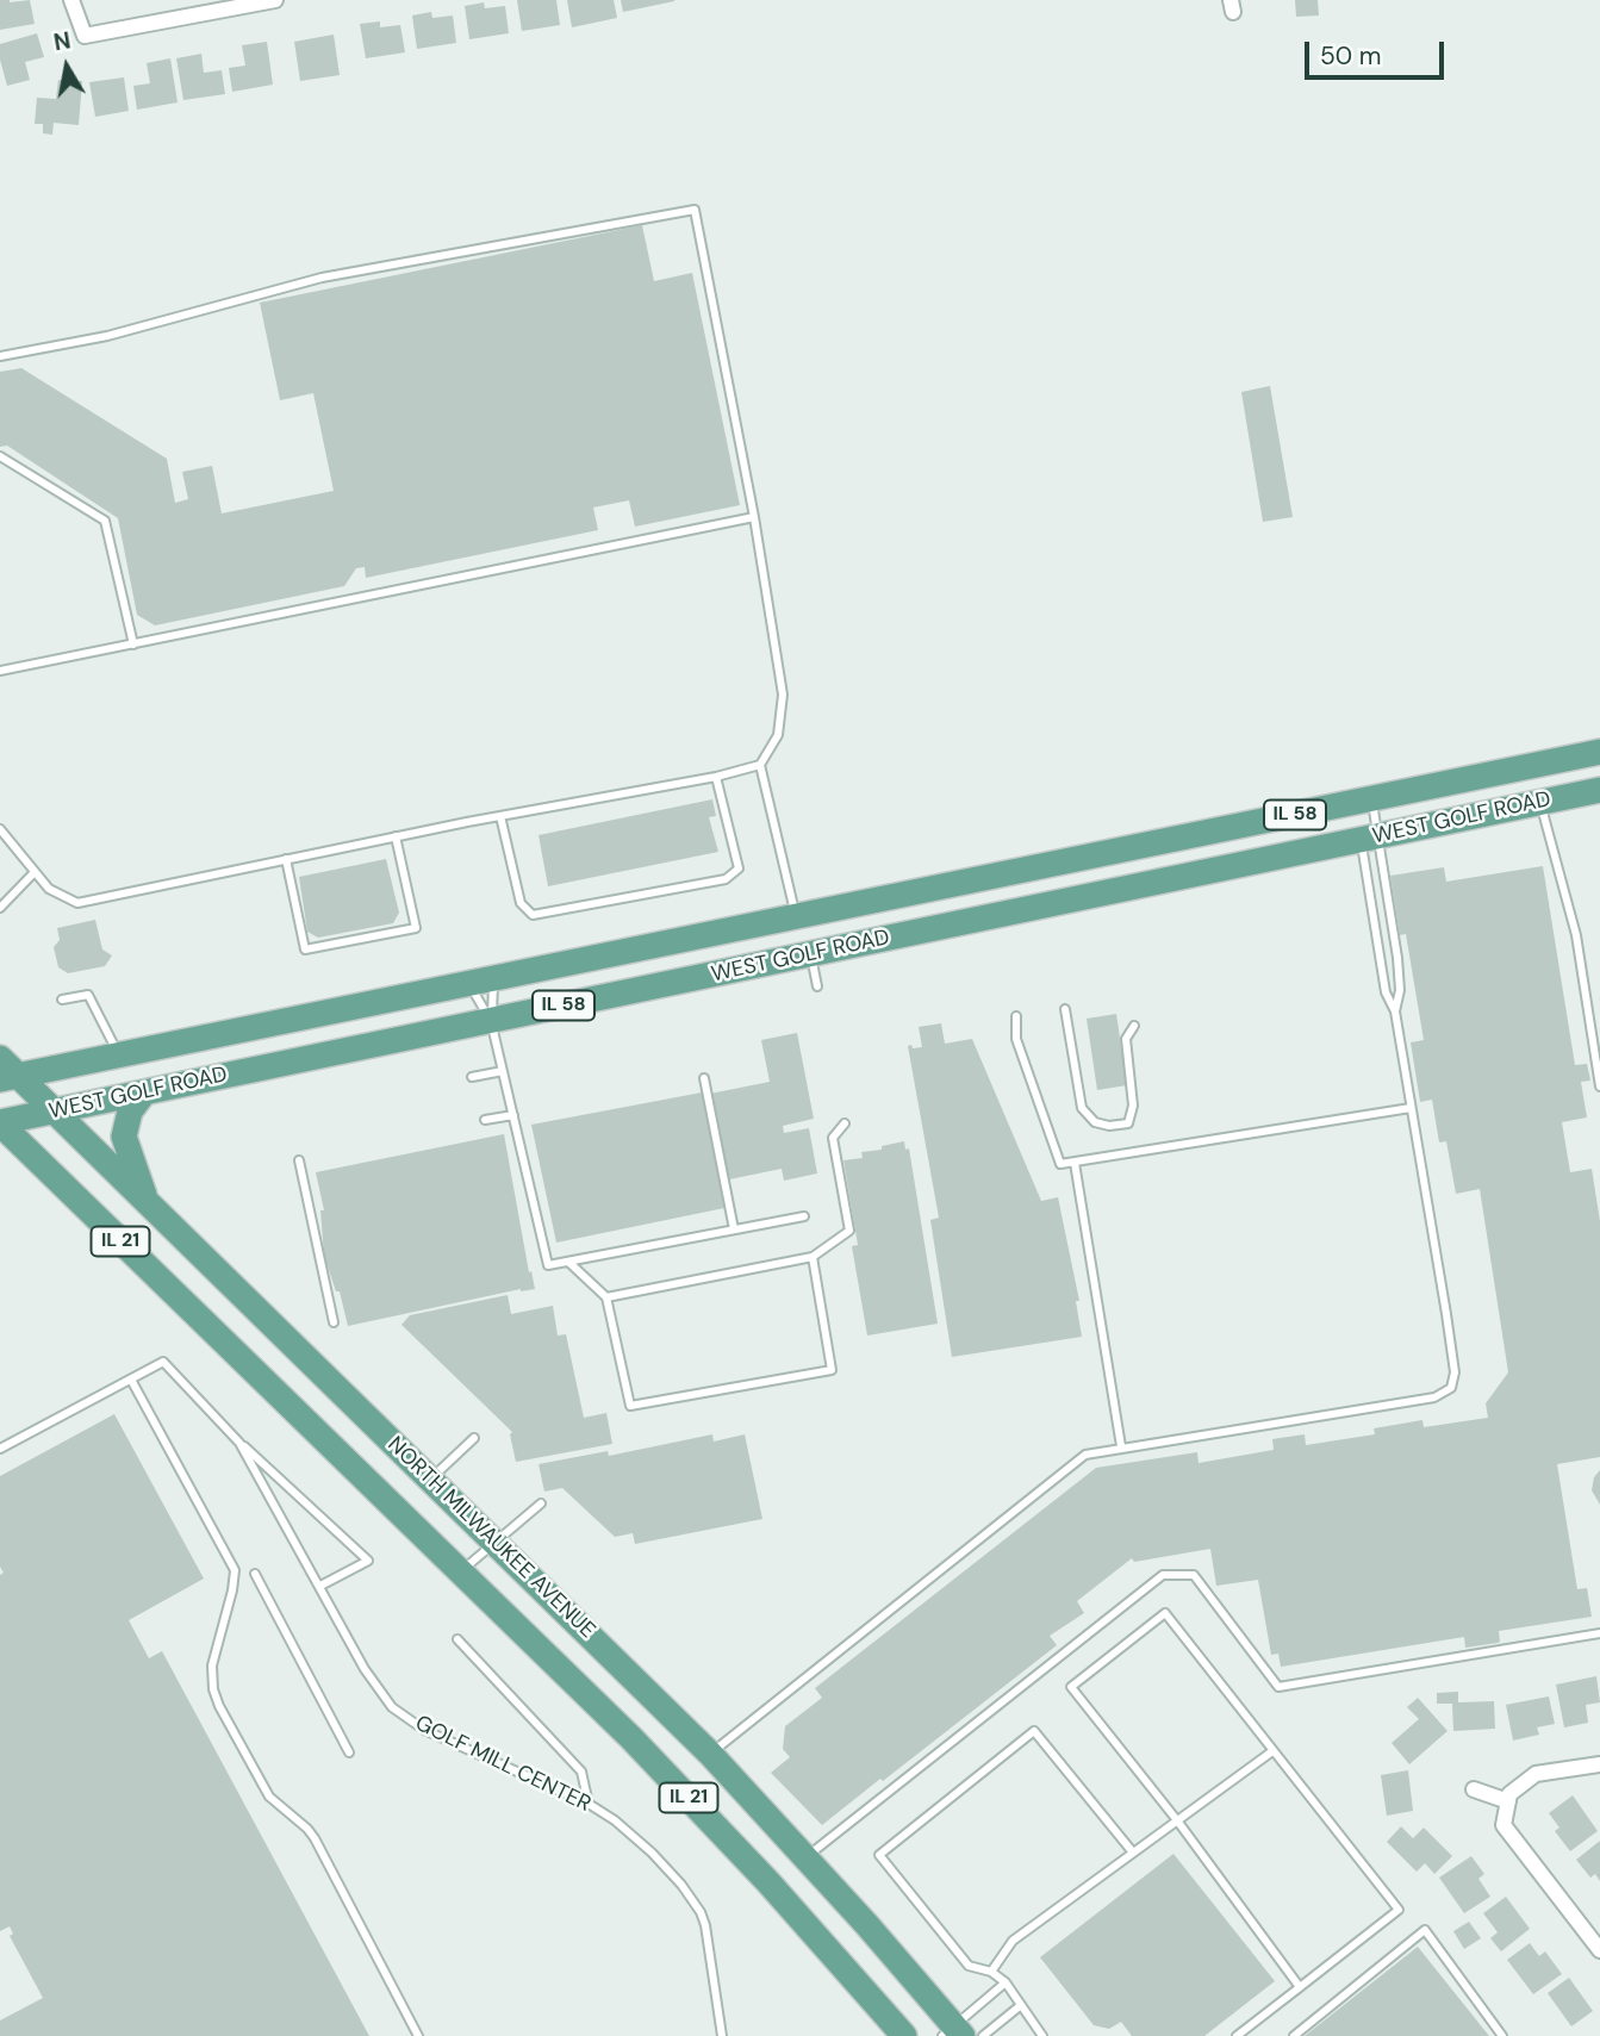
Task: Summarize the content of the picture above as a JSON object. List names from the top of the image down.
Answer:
{
  "streets": {
    "main road": [
      "IL 58",
      "WEST GOLF ROAD",
      "IL 21",
      "NORTH MILWAUKEE AVENUE"
    ],
    "lane": ["GOLF MILL CENTER"]
  },
  "crossings": [
    ["WEST GOLF ROAD", "IL 21"],
    ["WEST GOLF ROAD", "NORTH MILWAUKEE AVENUE"]
  ],
  "scale_bar": "50 m",
  "north": "top"
}
